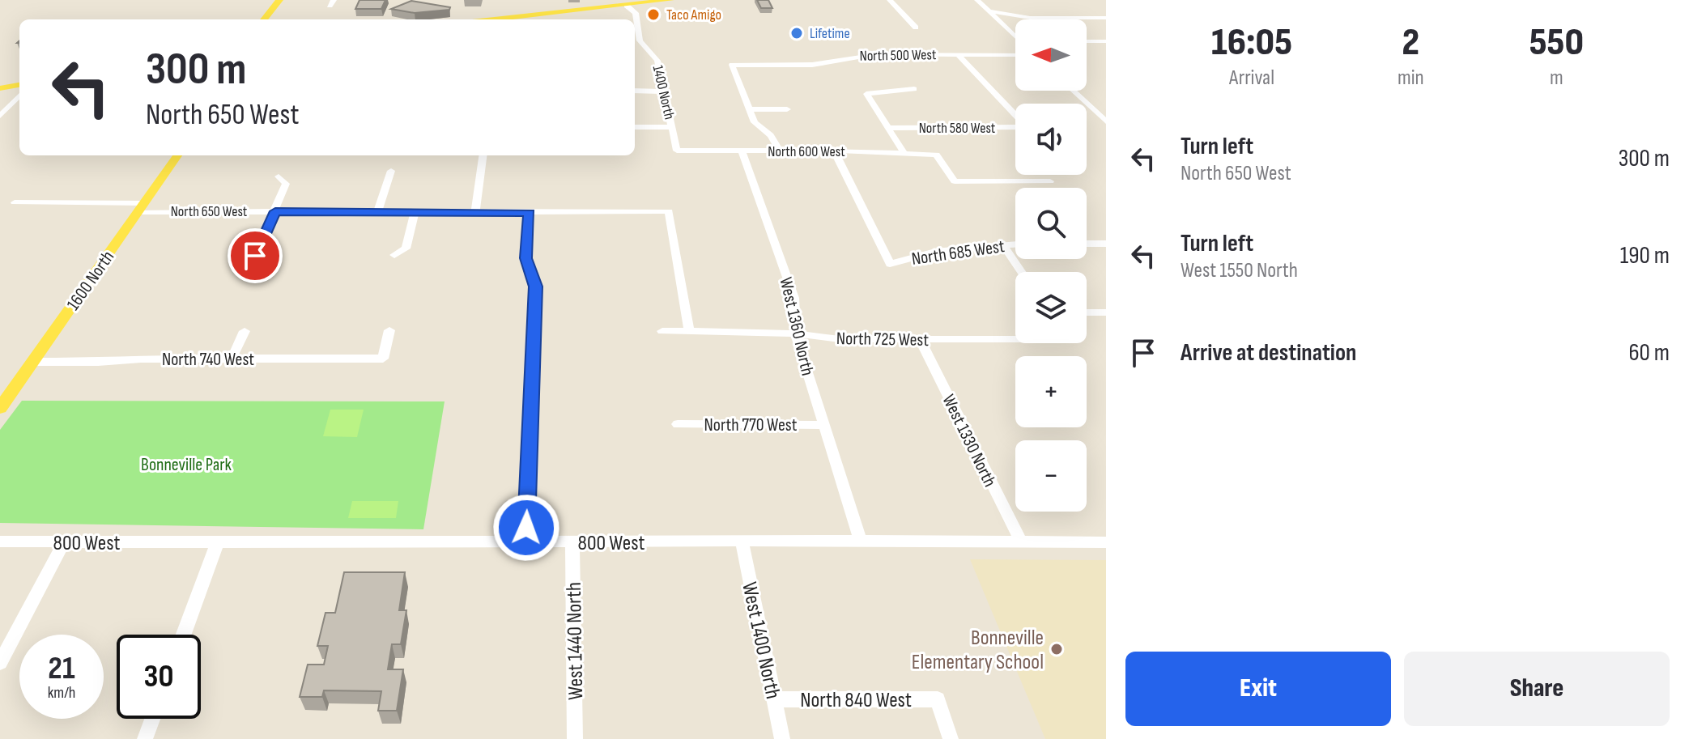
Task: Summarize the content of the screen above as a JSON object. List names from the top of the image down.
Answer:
{
  "streets": {
    "main road": ["1600 North"],
    "street": [
      "North 500 West",
      "1400 North",
      "North 580 West",
      "North 600 West",
      "North 650 West",
      "North 685 West",
      "West 1360 North",
      "North 725 West",
      "North 740 West",
      "North 770 West",
      "West 1330 North",
      "800 West",
      "West 1400 North",
      "West 1440 North",
      "North 840 West"
    ]
  },
  "crossings": [
    ["1400 North", "North 600 West"],
    ["North 600 West", "North 685 West"],
    ["North 600 West", "West 1360 North"],
    ["North 650 West", "1600 North"],
    ["North 650 West", "North 725 West"],
    ["1600 North", "North 740 West"],
    ["West 1360 North", "North 725 West"],
    ["West 1360 North", "North 770 West"],
    ["West 1360 North", "800 West"],
    ["North 725 West", "West 1330 North"],
    ["West 1330 North", "800 West"],
    ["800 West", "West 1400 North"],
    ["800 West", "West 1440 North"],
    ["West 1400 North", "North 840 West"]
  ],
  "parks": ["Bonneville Park"],
  "places": ["Taco Amigo", "Lifetime", "Bonneville Elementary School"],
  "north": "left",
  "page": {
    "eta": [
      "16:05",
      "Arrival",
      "2",
      "min",
      "550",
      "m"
    ],
    "map_buttons": ["+", "−"],
    "turn": ["300 m", "North 650 West"],
    "list": [
      {
        "name": "Turn left",
        "note": "North 650 West",
        "value": "300 m"
      },
      {
        "name": "Turn left",
        "note": "West 1550 North",
        "value": "190 m"
      },
      {
        "name": "Arrive at destination",
        "value": "60 m"
      }
    ],
    "speed": "21 km/h",
    "limit": "30",
    "buttons": ["Exit", "Share"]
  }
}
